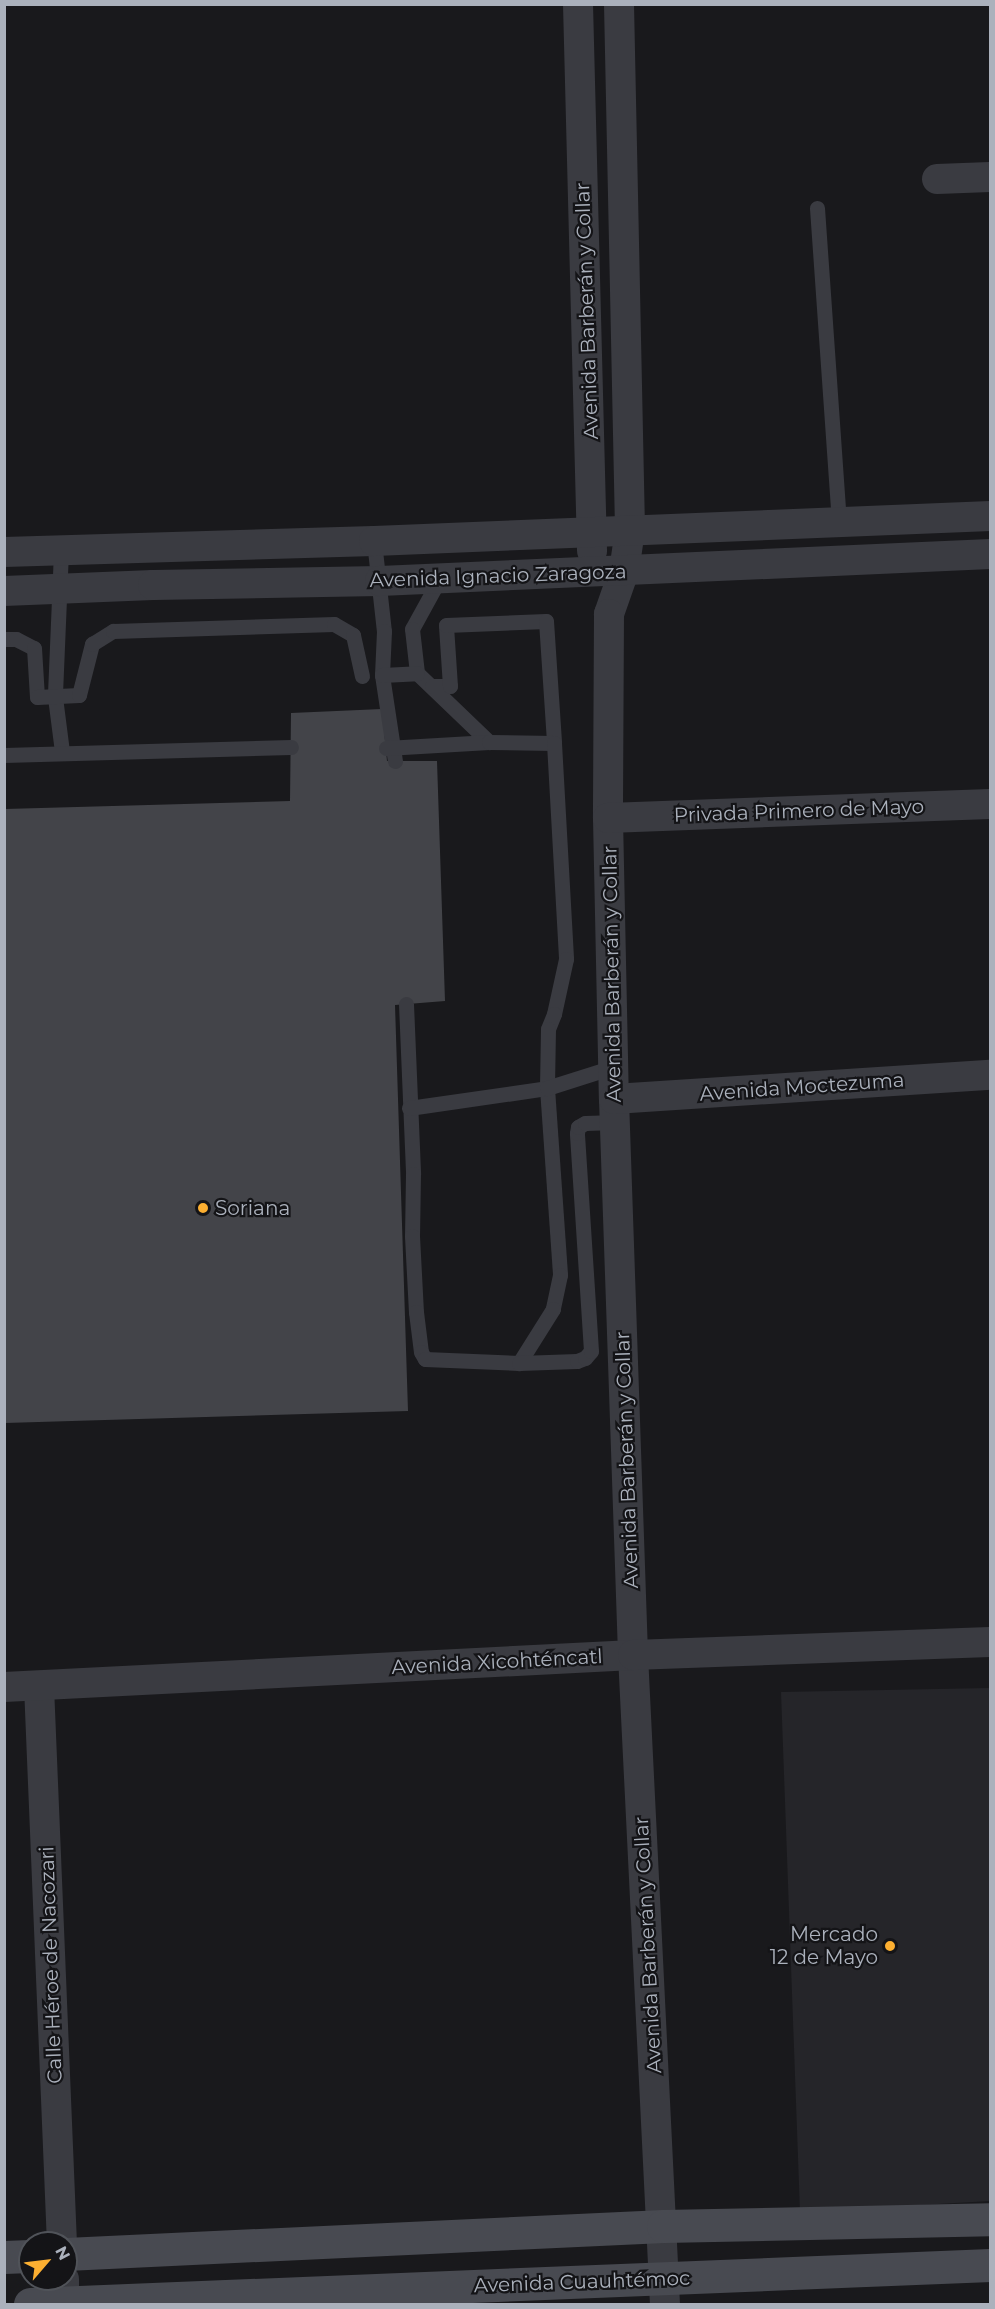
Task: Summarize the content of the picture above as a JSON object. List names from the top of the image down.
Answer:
{
  "streets": {
    "main road": ["Avenida Cuauhtémoc"],
    "street": [
      "Avenida Barberán y Collar",
      "Avenida Ignacio Zaragoza",
      "Privada Primero de Mayo",
      "Avenida Moctezuma",
      "Avenida Xicohténcatl",
      "Calle Héroe de Nacozari"
    ]
  },
  "crossings": [
    ["Avenida Barberán y Collar", "Avenida Ignacio Zaragoza"],
    ["Avenida Barberán y Collar", "Privada Primero de Mayo"],
    ["Avenida Barberán y Collar", "Avenida Moctezuma"],
    ["Avenida Barberán y Collar", "Avenida Xicohténcatl"],
    ["Avenida Barberán y Collar", "Avenida Cuauhtémoc"],
    ["Avenida Xicohténcatl", "Calle Héroe de Nacozari"]
  ],
  "places": ["Soriana", "Mercado 12 de Mayo"],
  "north": "top right"
}
